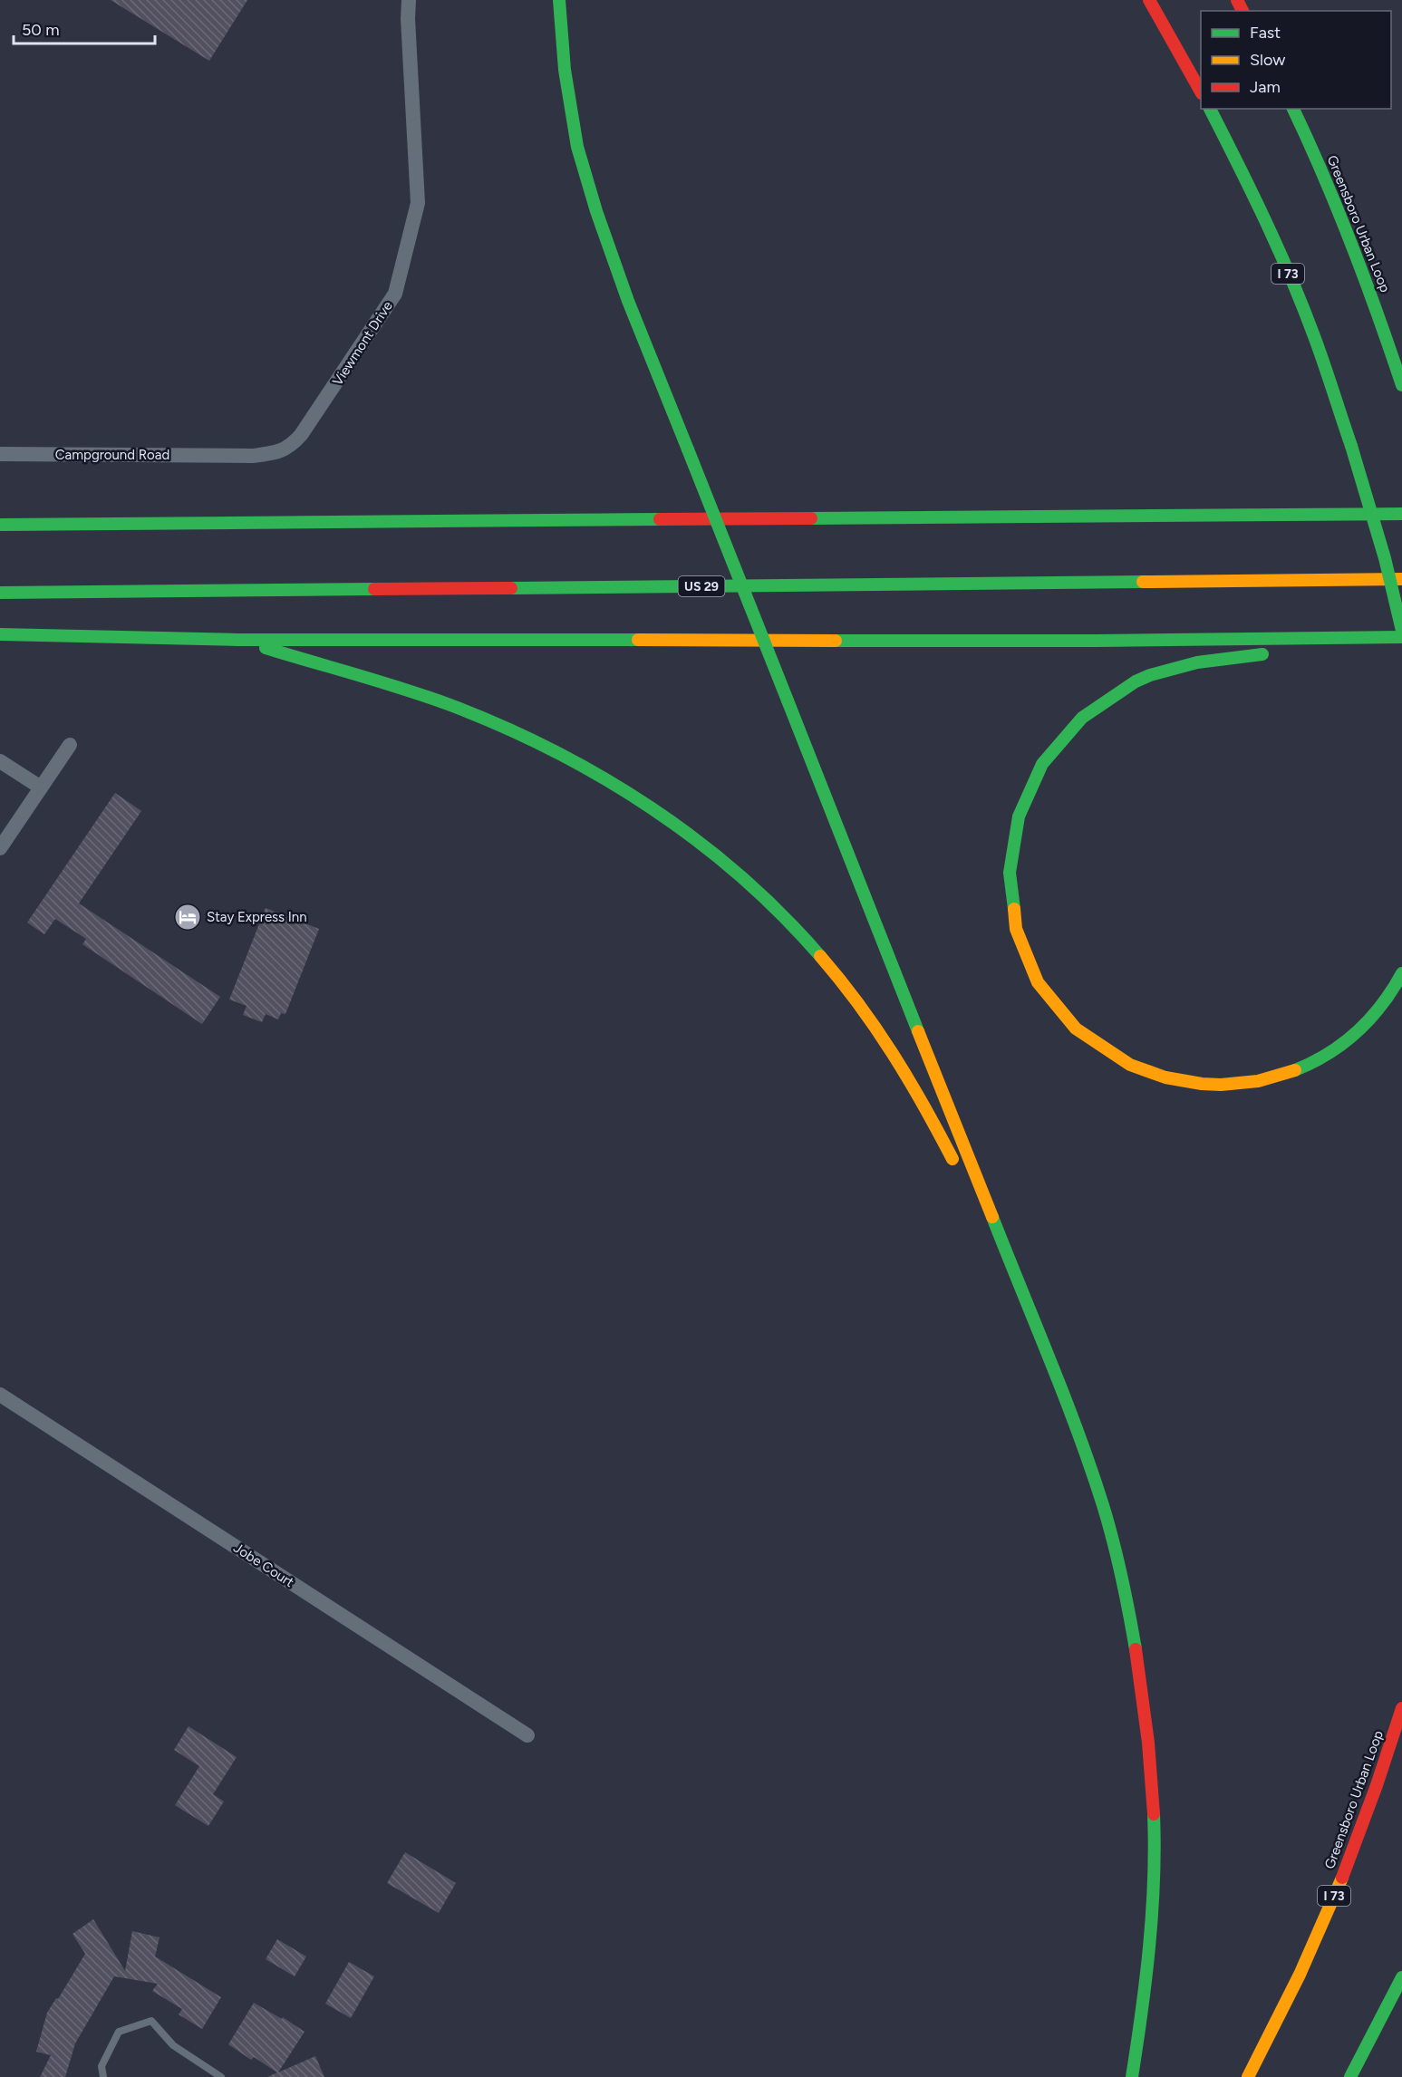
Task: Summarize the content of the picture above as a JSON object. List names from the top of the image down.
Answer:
{
  "streets": {
    "highway": ["Greensboro Urban Loop", "I 73", "US 29"],
    "street": ["Viewmont Drive", "Campground Road", "Jobe Court"]
  },
  "crossings": [
    ["Viewmont Drive", "Campground Road"]
  ],
  "places": {
    "hotel": ["Stay Express Inn"]
  },
  "legend": ["Fast", "Slow", "Jam"],
  "scale_bar": "50 m"
}
